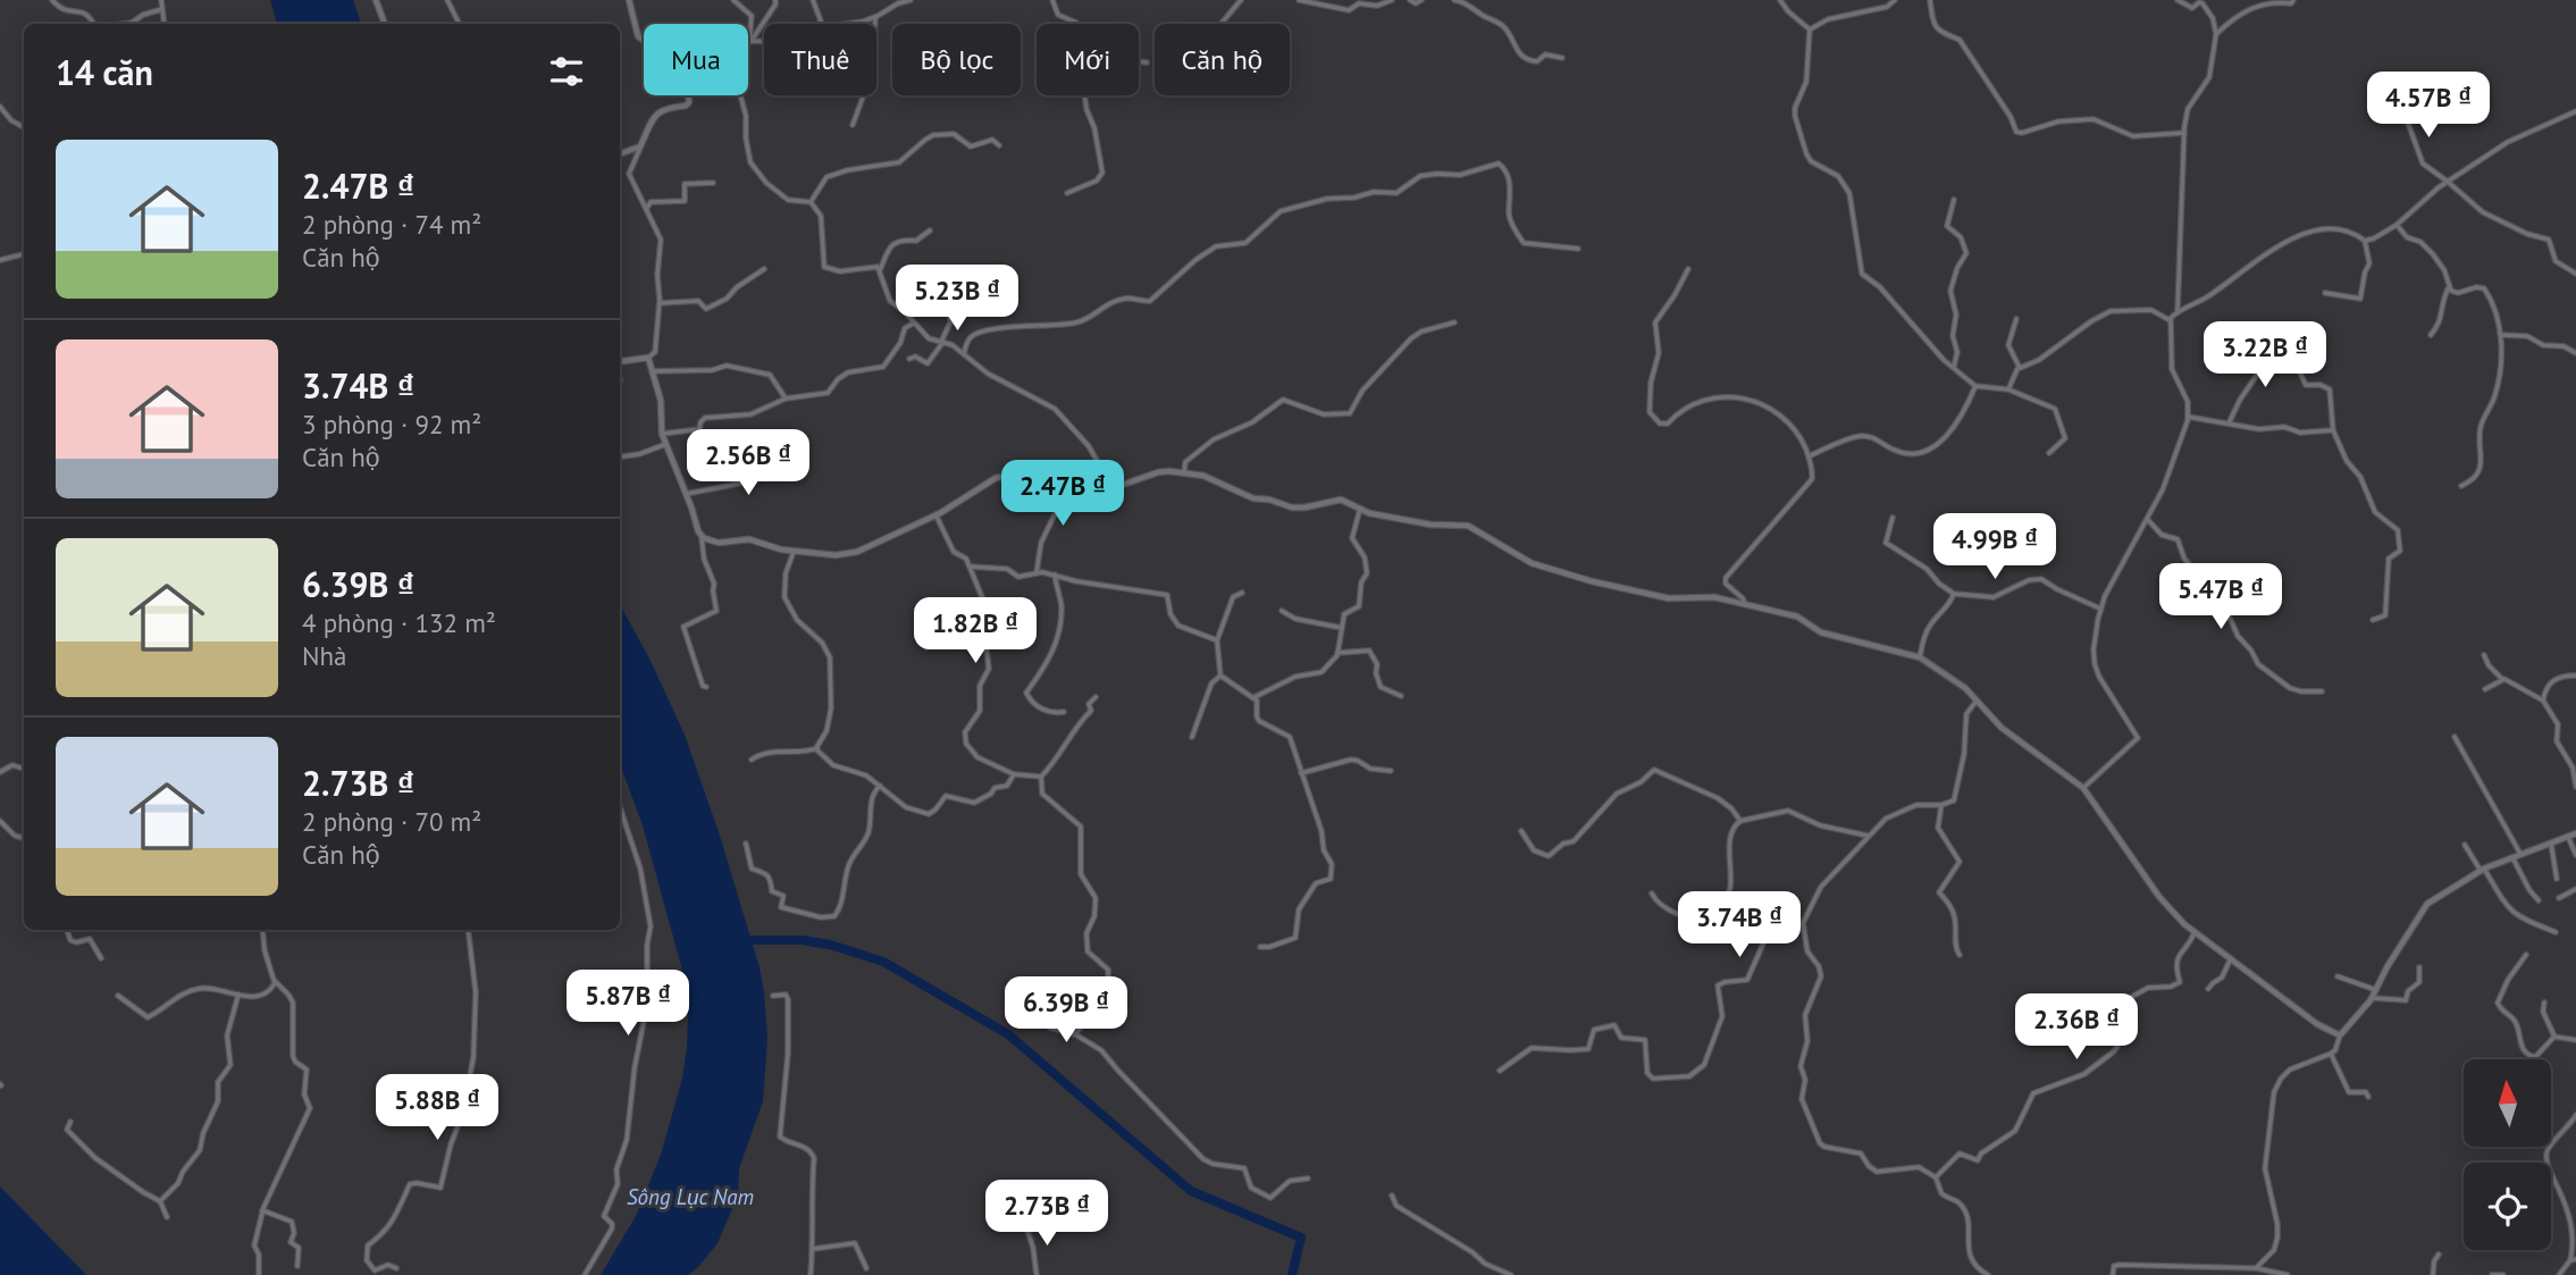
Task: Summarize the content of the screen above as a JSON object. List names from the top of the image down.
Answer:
{
  "water": ["Sông Lục Nam"],
  "north": "top",
  "page": {
    "chip": [
      "Mua",
      "Thuê",
      "Bộ lọc",
      "Mới",
      "Căn hộ"
    ],
    "heading": "14 căn",
    "price": [
      "4.57B ₫",
      "5.23B ₫",
      "3.22B ₫",
      "2.56B ₫",
      "2.47B ₫",
      "4.99B ₫",
      "5.47B ₫",
      "1.82B ₫",
      "3.74B ₫",
      "5.87B ₫",
      "6.39B ₫",
      "2.36B ₫",
      "5.88B ₫",
      "2.73B ₫"
    ],
    "list": [
      {
        "name": "2.47B ₫",
        "note": "2 phòng · 74 m² · Căn hộ"
      },
      {
        "name": "3.74B ₫",
        "note": "3 phòng · 92 m² · Căn hộ"
      },
      {
        "name": "6.39B ₫",
        "note": "4 phòng · 132 m² · Nhà"
      },
      {
        "name": "2.73B ₫",
        "note": "2 phòng · 70 m² · Căn hộ"
      }
    ]
  }
}
